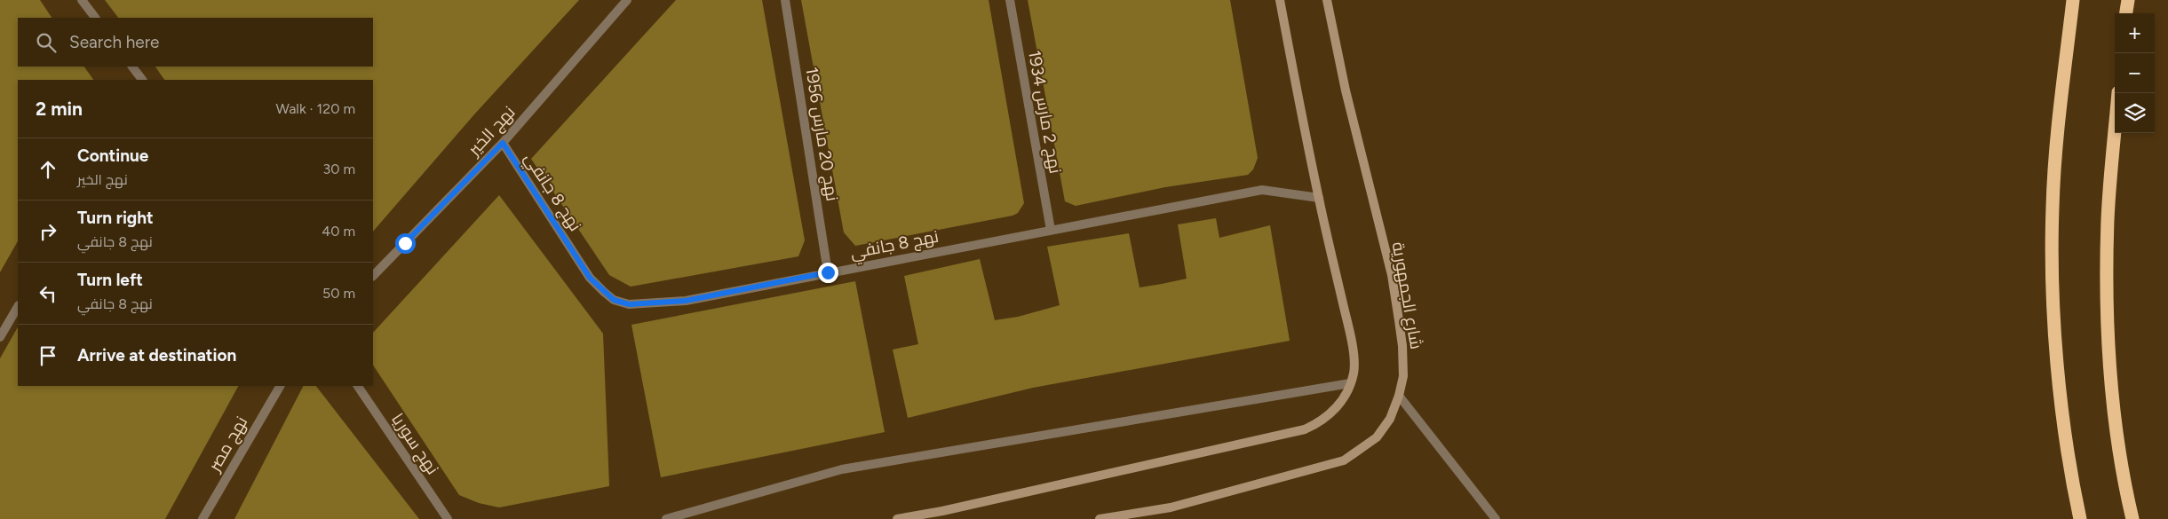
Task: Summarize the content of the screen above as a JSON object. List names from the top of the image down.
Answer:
{
  "streets": {
    "street": [
      "نهج 2 مارس 1934",
      "نهج الخير",
      "نهج 20 مارس 1956",
      "نهج 8 جانفي",
      "شارع الجمهورية",
      "نهج مصر",
      "نهج سوريا"
    ]
  },
  "crossings": [
    ["نهج 2 مارس 1934", "نهج 8 جانفي"],
    ["نهج الخير", "نهج 8 جانفي"],
    ["نهج 20 مارس 1956", "نهج 8 جانفي"]
  ],
  "page": {
    "map_buttons": ["+", "−"],
    "search": "Search here",
    "heading": ["2 min", "Walk · 120 m"],
    "list": [
      ["Continue", "نهج الخير", "30 m"],
      ["Turn right", "نهج 8 جانفي", "40 m"],
      ["Turn left", "نهج 8 جانفي", "50 m"],
      "Arrive at destination"
    ]
  }
}
